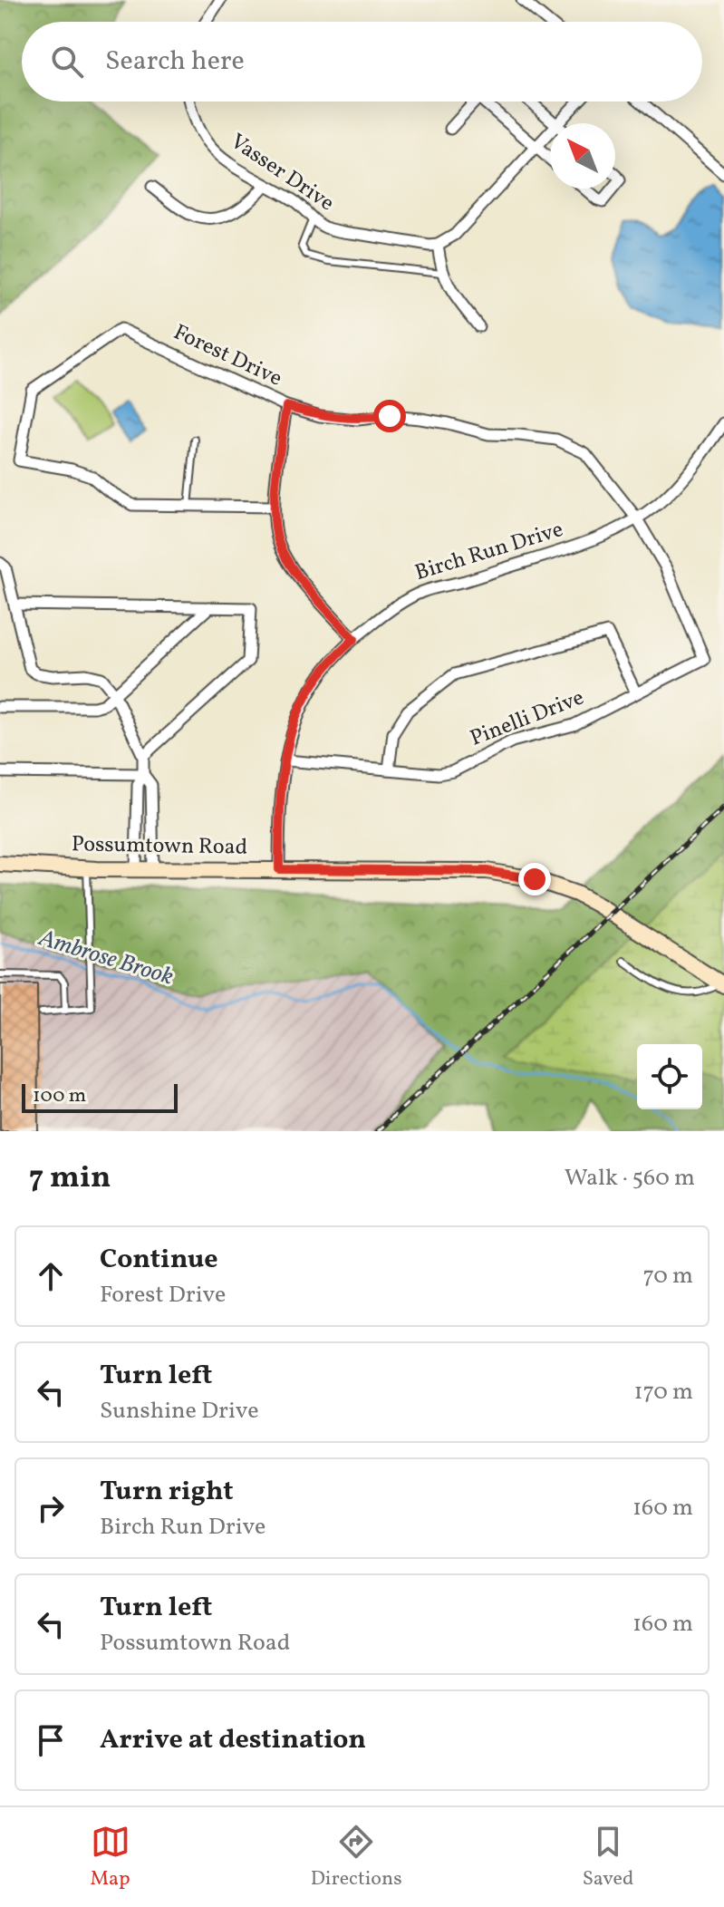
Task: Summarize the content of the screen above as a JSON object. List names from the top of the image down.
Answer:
{
  "streets": {
    "main road": ["Possumtown Road"],
    "street": [
      "Vasser Drive",
      "Forest Drive",
      "Birch Run Drive",
      "Pinelli Drive"
    ]
  },
  "crossings": [
    ["Forest Drive", "Birch Run Drive"],
    ["Forest Drive", "Pinelli Drive"],
    ["Birch Run Drive", "Pinelli Drive"],
    ["Birch Run Drive", "Possumtown Road"]
  ],
  "water": ["Ambrose Brook"],
  "scale_bar": "100 m",
  "north": "top left",
  "page": {
    "search": "Search here",
    "scale": "100 m",
    "heading": ["7 min", "Walk · 560 m"],
    "list": [
      ["Continue", "Forest Drive", "70 m"],
      ["Turn left", "Sunshine Drive", "170 m"],
      ["Turn right", "Birch Run Drive", "160 m"],
      ["Turn left", "Possumtown Road", "160 m"],
      "Arrive at destination"
    ],
    "nav": ["Map", "Directions", "Saved"]
  }
}
